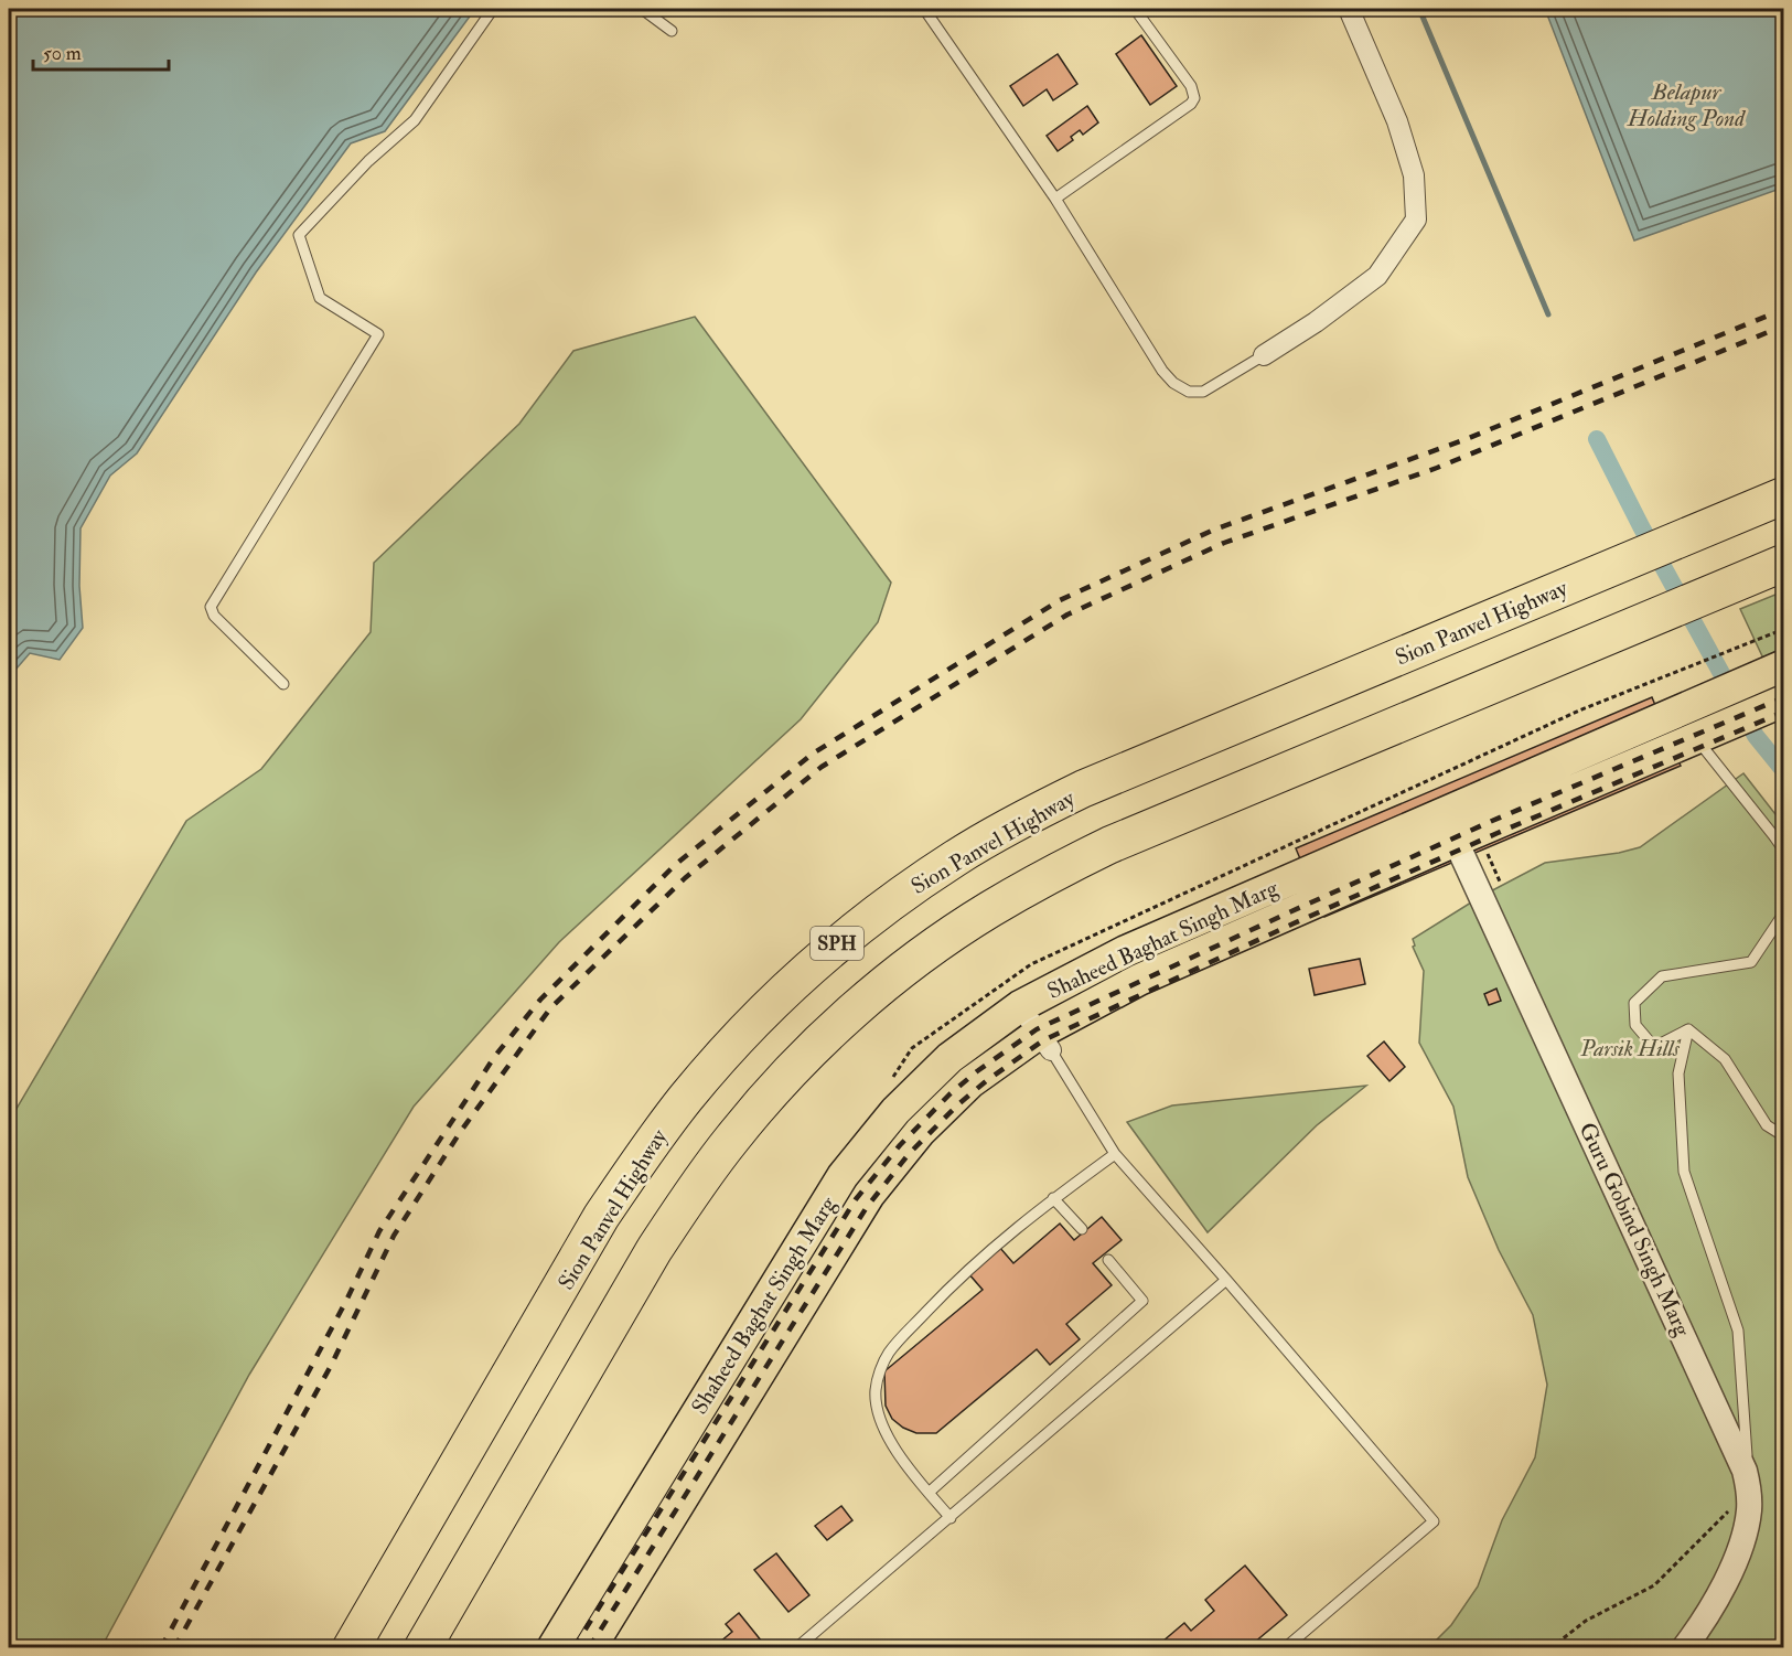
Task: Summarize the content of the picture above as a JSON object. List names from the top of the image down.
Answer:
{
  "streets": {
    "highway": ["Sion Panvel Highway", "SPH"],
    "main road": ["Shaheed Baghat Singh Marg"],
    "street": ["Guru Gobind Singh Marg"]
  },
  "crossings": [
    ["Shaheed Baghat Singh Marg", "Guru Gobind Singh Marg"]
  ],
  "water": ["Belapur Holding Pond"],
  "parks": ["Parsik Hills"],
  "scale_bar": "50 m"
}
